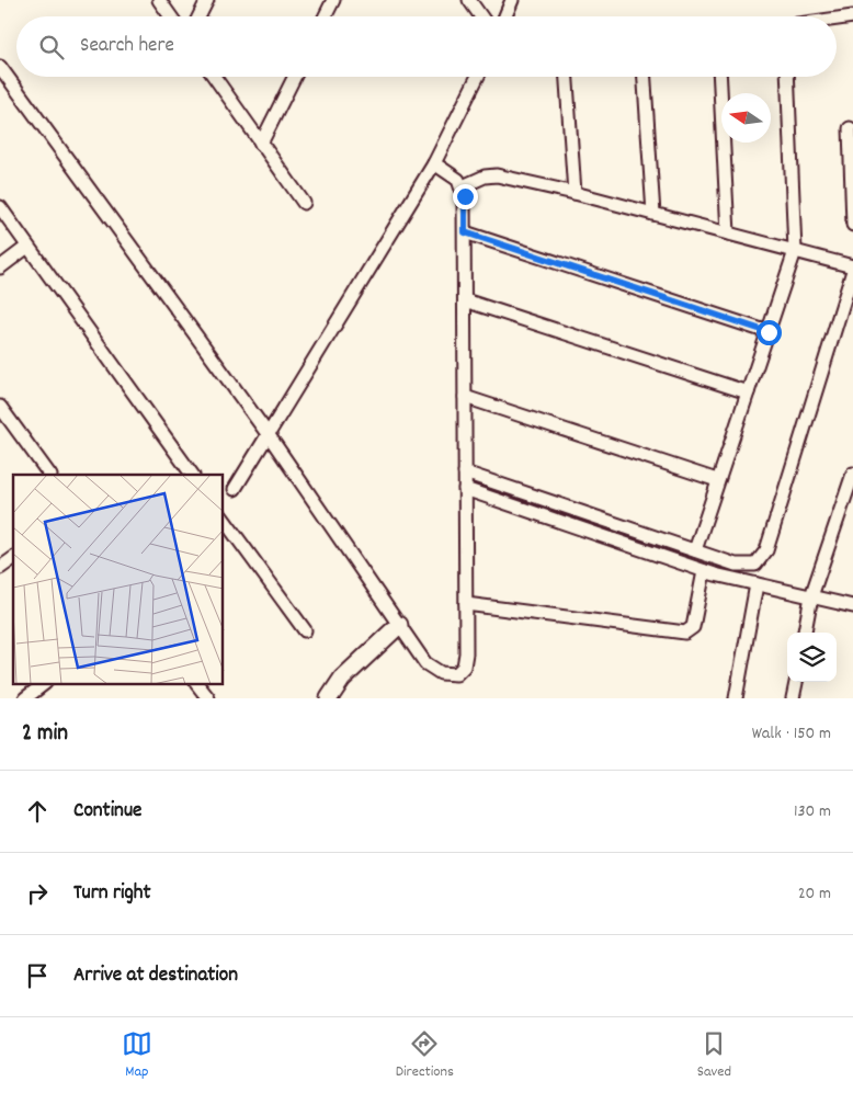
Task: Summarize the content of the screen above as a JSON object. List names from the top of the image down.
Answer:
{
  "north": "left",
  "page": {
    "search": "Search here",
    "heading": ["2 min", "Walk · 150 m"],
    "list": [
      ["Continue", "130 m"],
      ["Turn right", "20 m"],
      "Arrive at destination"
    ],
    "nav": ["Map", "Directions", "Saved"]
  }
}
